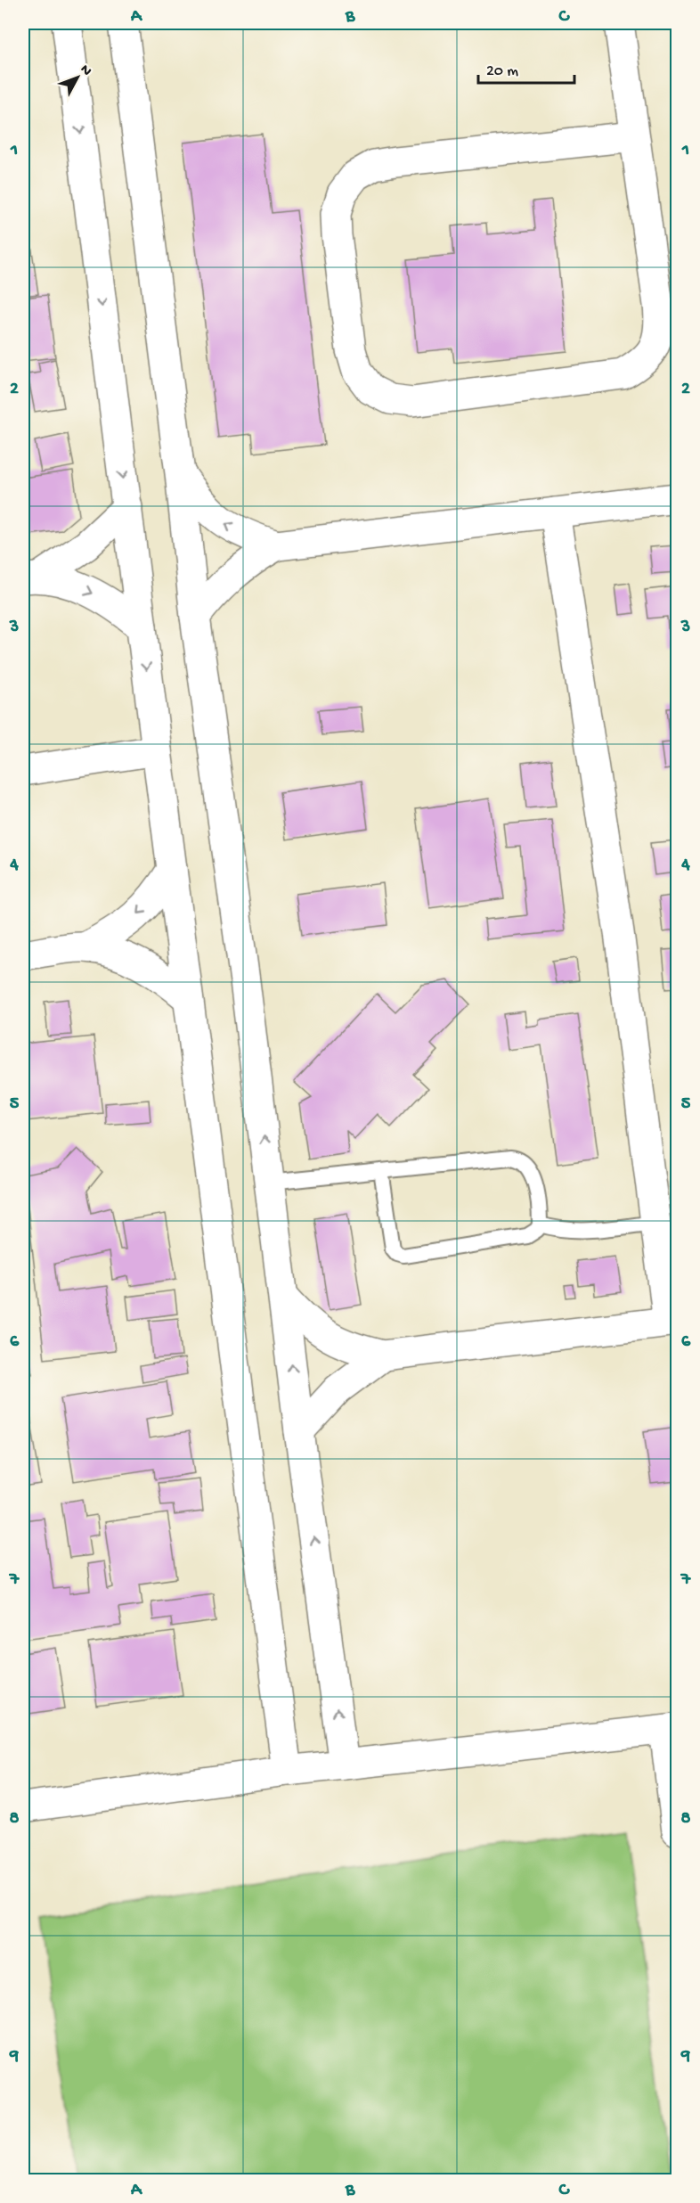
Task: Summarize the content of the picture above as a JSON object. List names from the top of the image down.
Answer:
{
  "scale_bar": "20 m",
  "north": "top right",
  "grid": {
    "columns": ["A", "B", "C"],
    "rows": [
      "1",
      "2",
      "3",
      "4",
      "5",
      "6",
      "7",
      "8",
      "9"
    ]
  }
}
